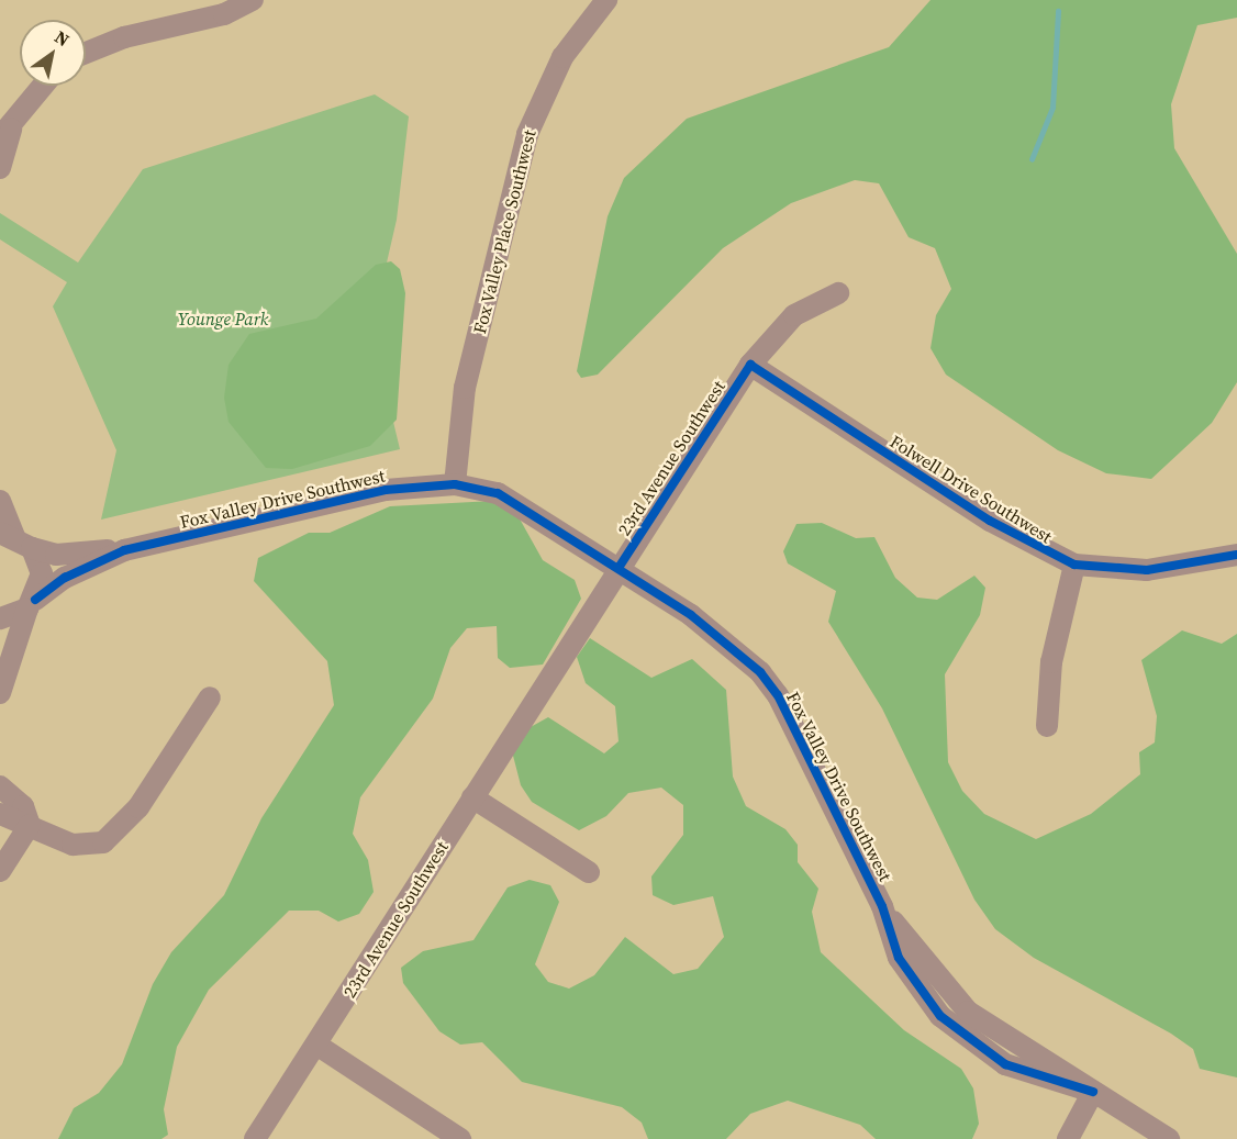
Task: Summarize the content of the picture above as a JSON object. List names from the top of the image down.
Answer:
{
  "streets": {
    "street": [
      "Fox Valley Place Southwest",
      "23rd Avenue Southwest",
      "Folwell Drive Southwest",
      "Fox Valley Drive Southwest"
    ]
  },
  "crossings": [
    ["Fox Valley Place Southwest", "Fox Valley Drive Southwest"],
    ["23rd Avenue Southwest", "Folwell Drive Southwest"],
    ["23rd Avenue Southwest", "Fox Valley Drive Southwest"]
  ],
  "parks": ["Younge Park"],
  "north": "top right"
}
